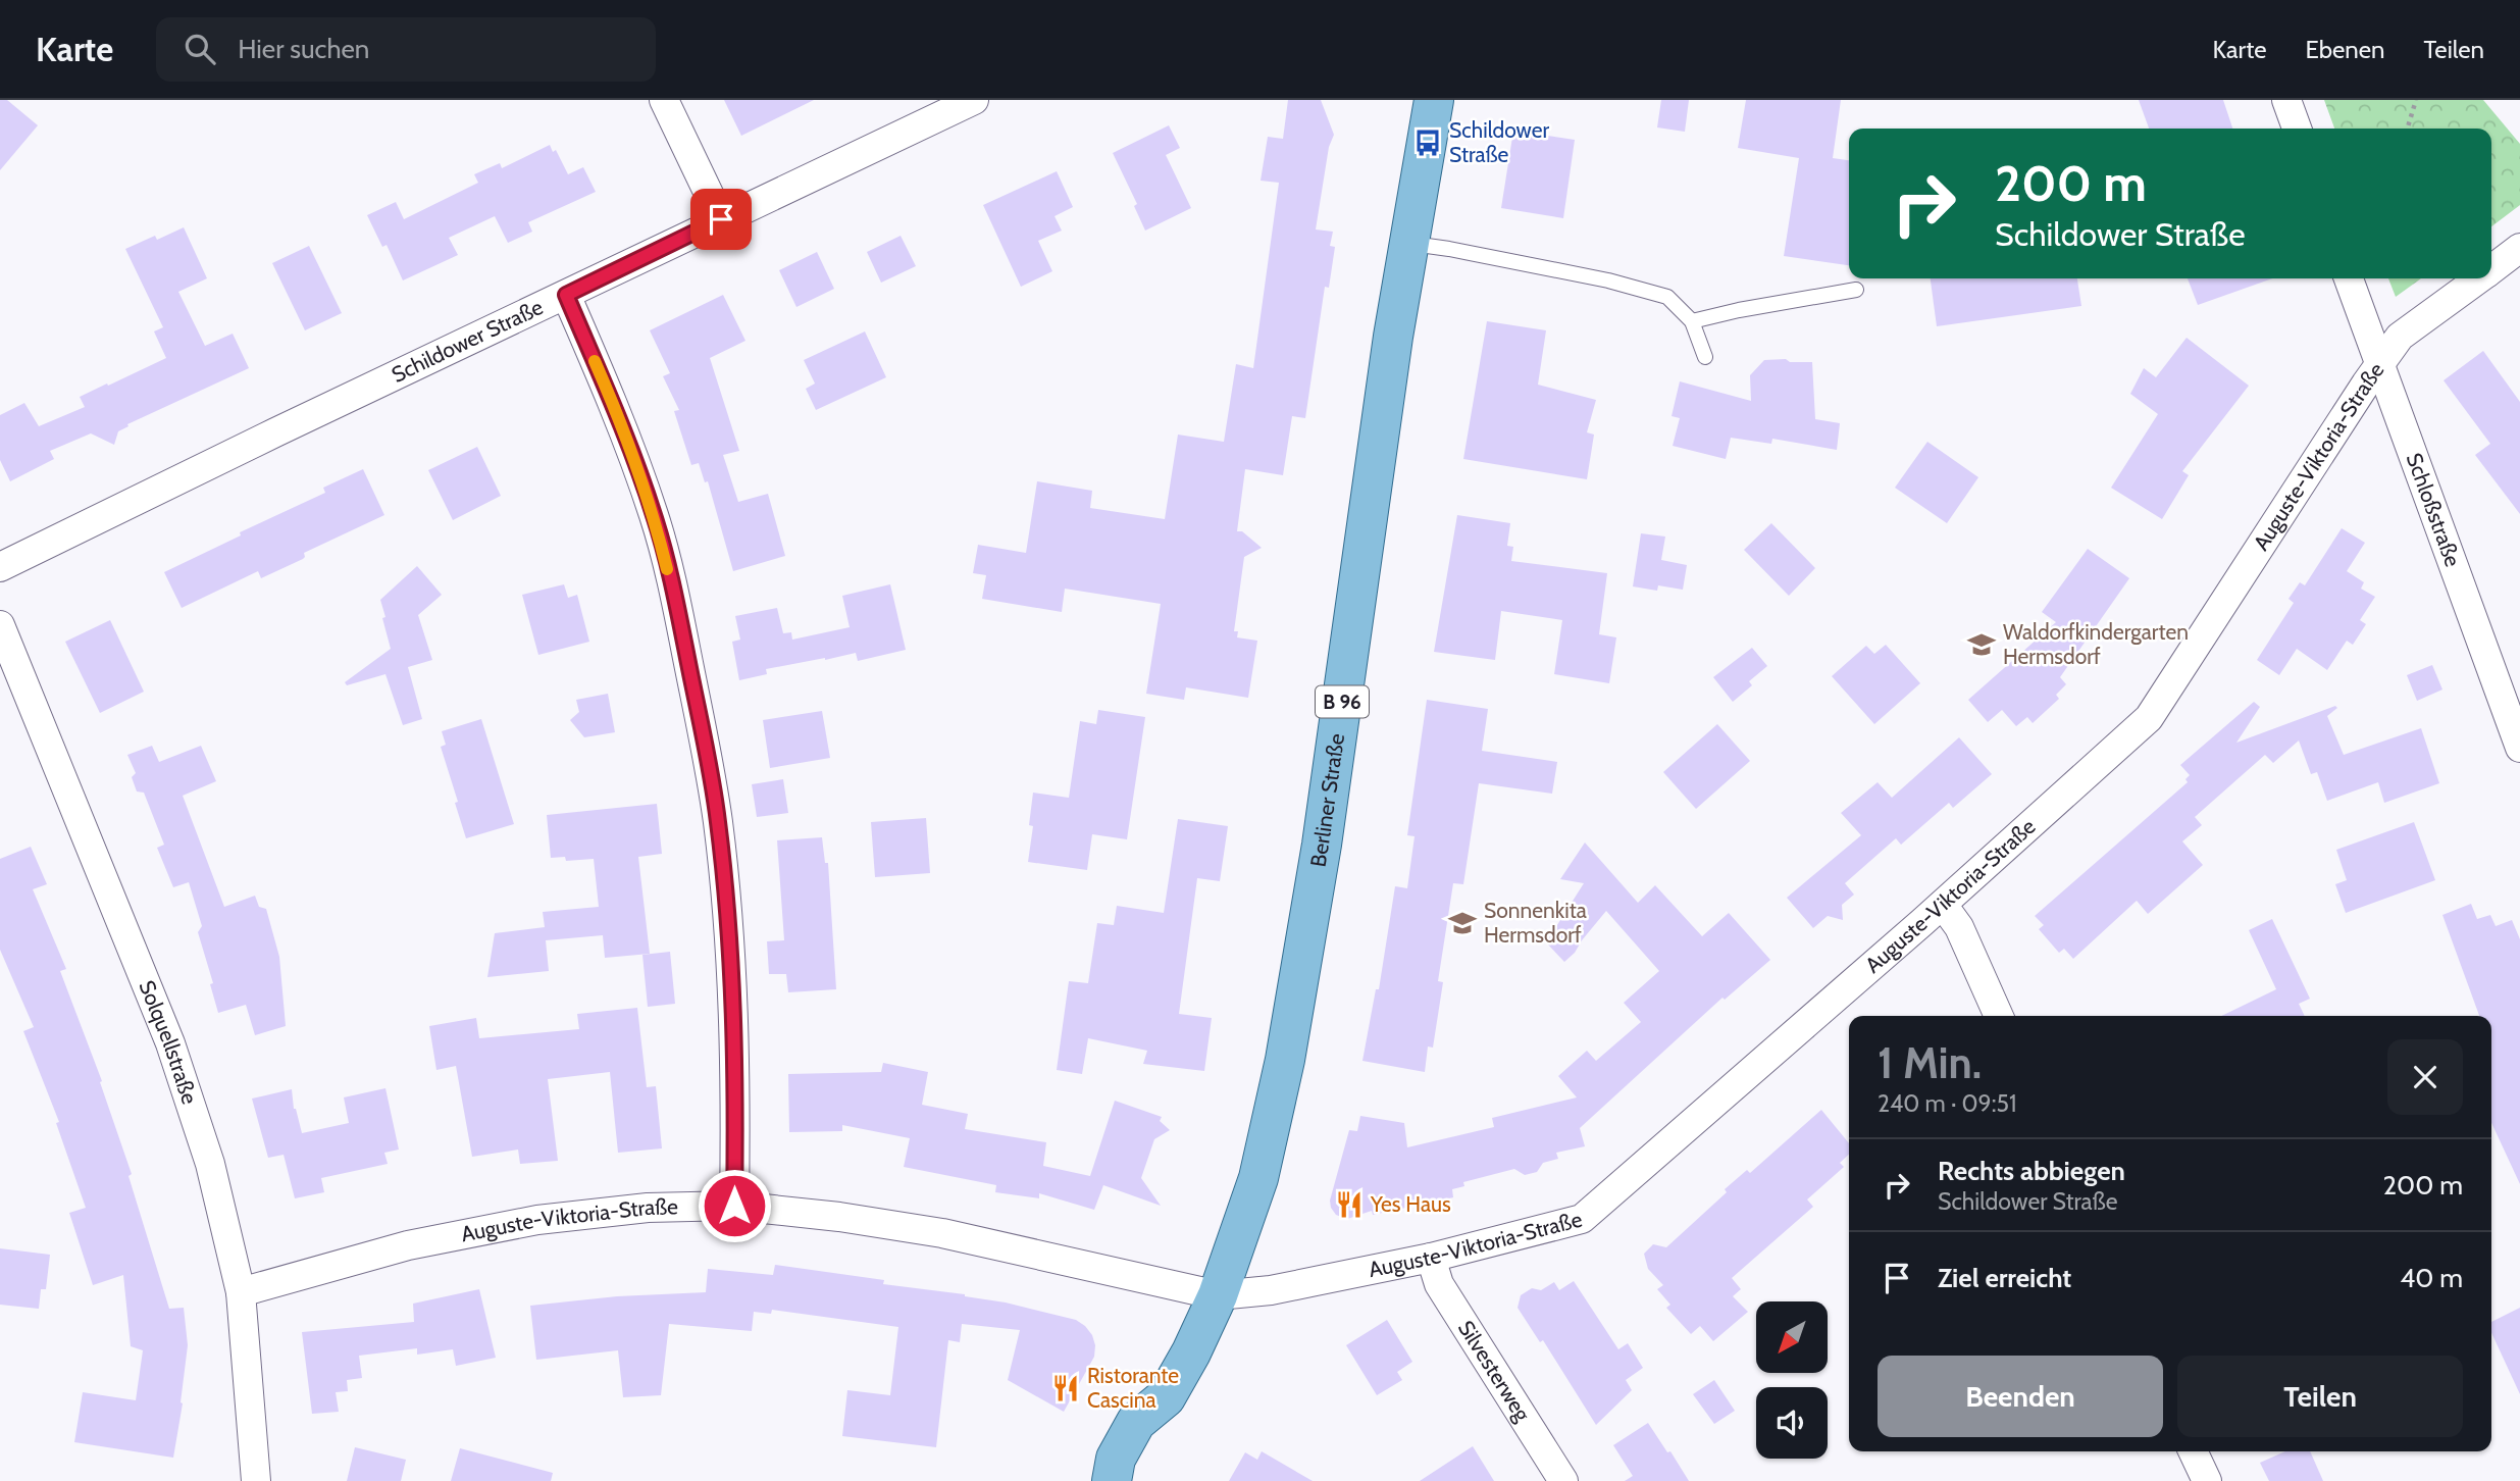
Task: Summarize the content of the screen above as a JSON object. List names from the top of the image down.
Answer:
{
  "streets": {
    "main road": ["B 96", "Berliner Straße"],
    "street": [
      "Schildower Straße",
      "Auguste-Viktoria-Straße",
      "Schloßstraße",
      "Solquellstraße",
      "Silvesterweg"
    ]
  },
  "crossings": [
    ["Auguste-Viktoria-Straße", "Schloßstraße"],
    ["Auguste-Viktoria-Straße", "Berliner Straße"],
    ["Auguste-Viktoria-Straße", "Solquellstraße"],
    ["Auguste-Viktoria-Straße", "Silvesterweg"]
  ],
  "places": {
    "bus stop": ["Schildower Straße"],
    "school or university": ["Waldorfkindergarten Hermsdorf", "Sonnenkita Hermsdorf"],
    "restaurant": ["Yes Haus", "Ristorante Cascina"]
  },
  "north": "bottom left",
  "page": {
    "header": "Karte",
    "search": "Hier suchen",
    "nav": ["Karte", "Ebenen", "Teilen"],
    "turn": ["200 m", "Schildower Straße"],
    "heading": ["1 Min.", "240 m · 09:51"],
    "list": [
      {
        "name": "Rechts abbiegen",
        "note": "Schildower Straße",
        "value": "200 m"
      },
      {
        "name": "Ziel erreicht",
        "value": "40 m"
      }
    ],
    "buttons": ["Beenden", "Teilen"]
  }
}
